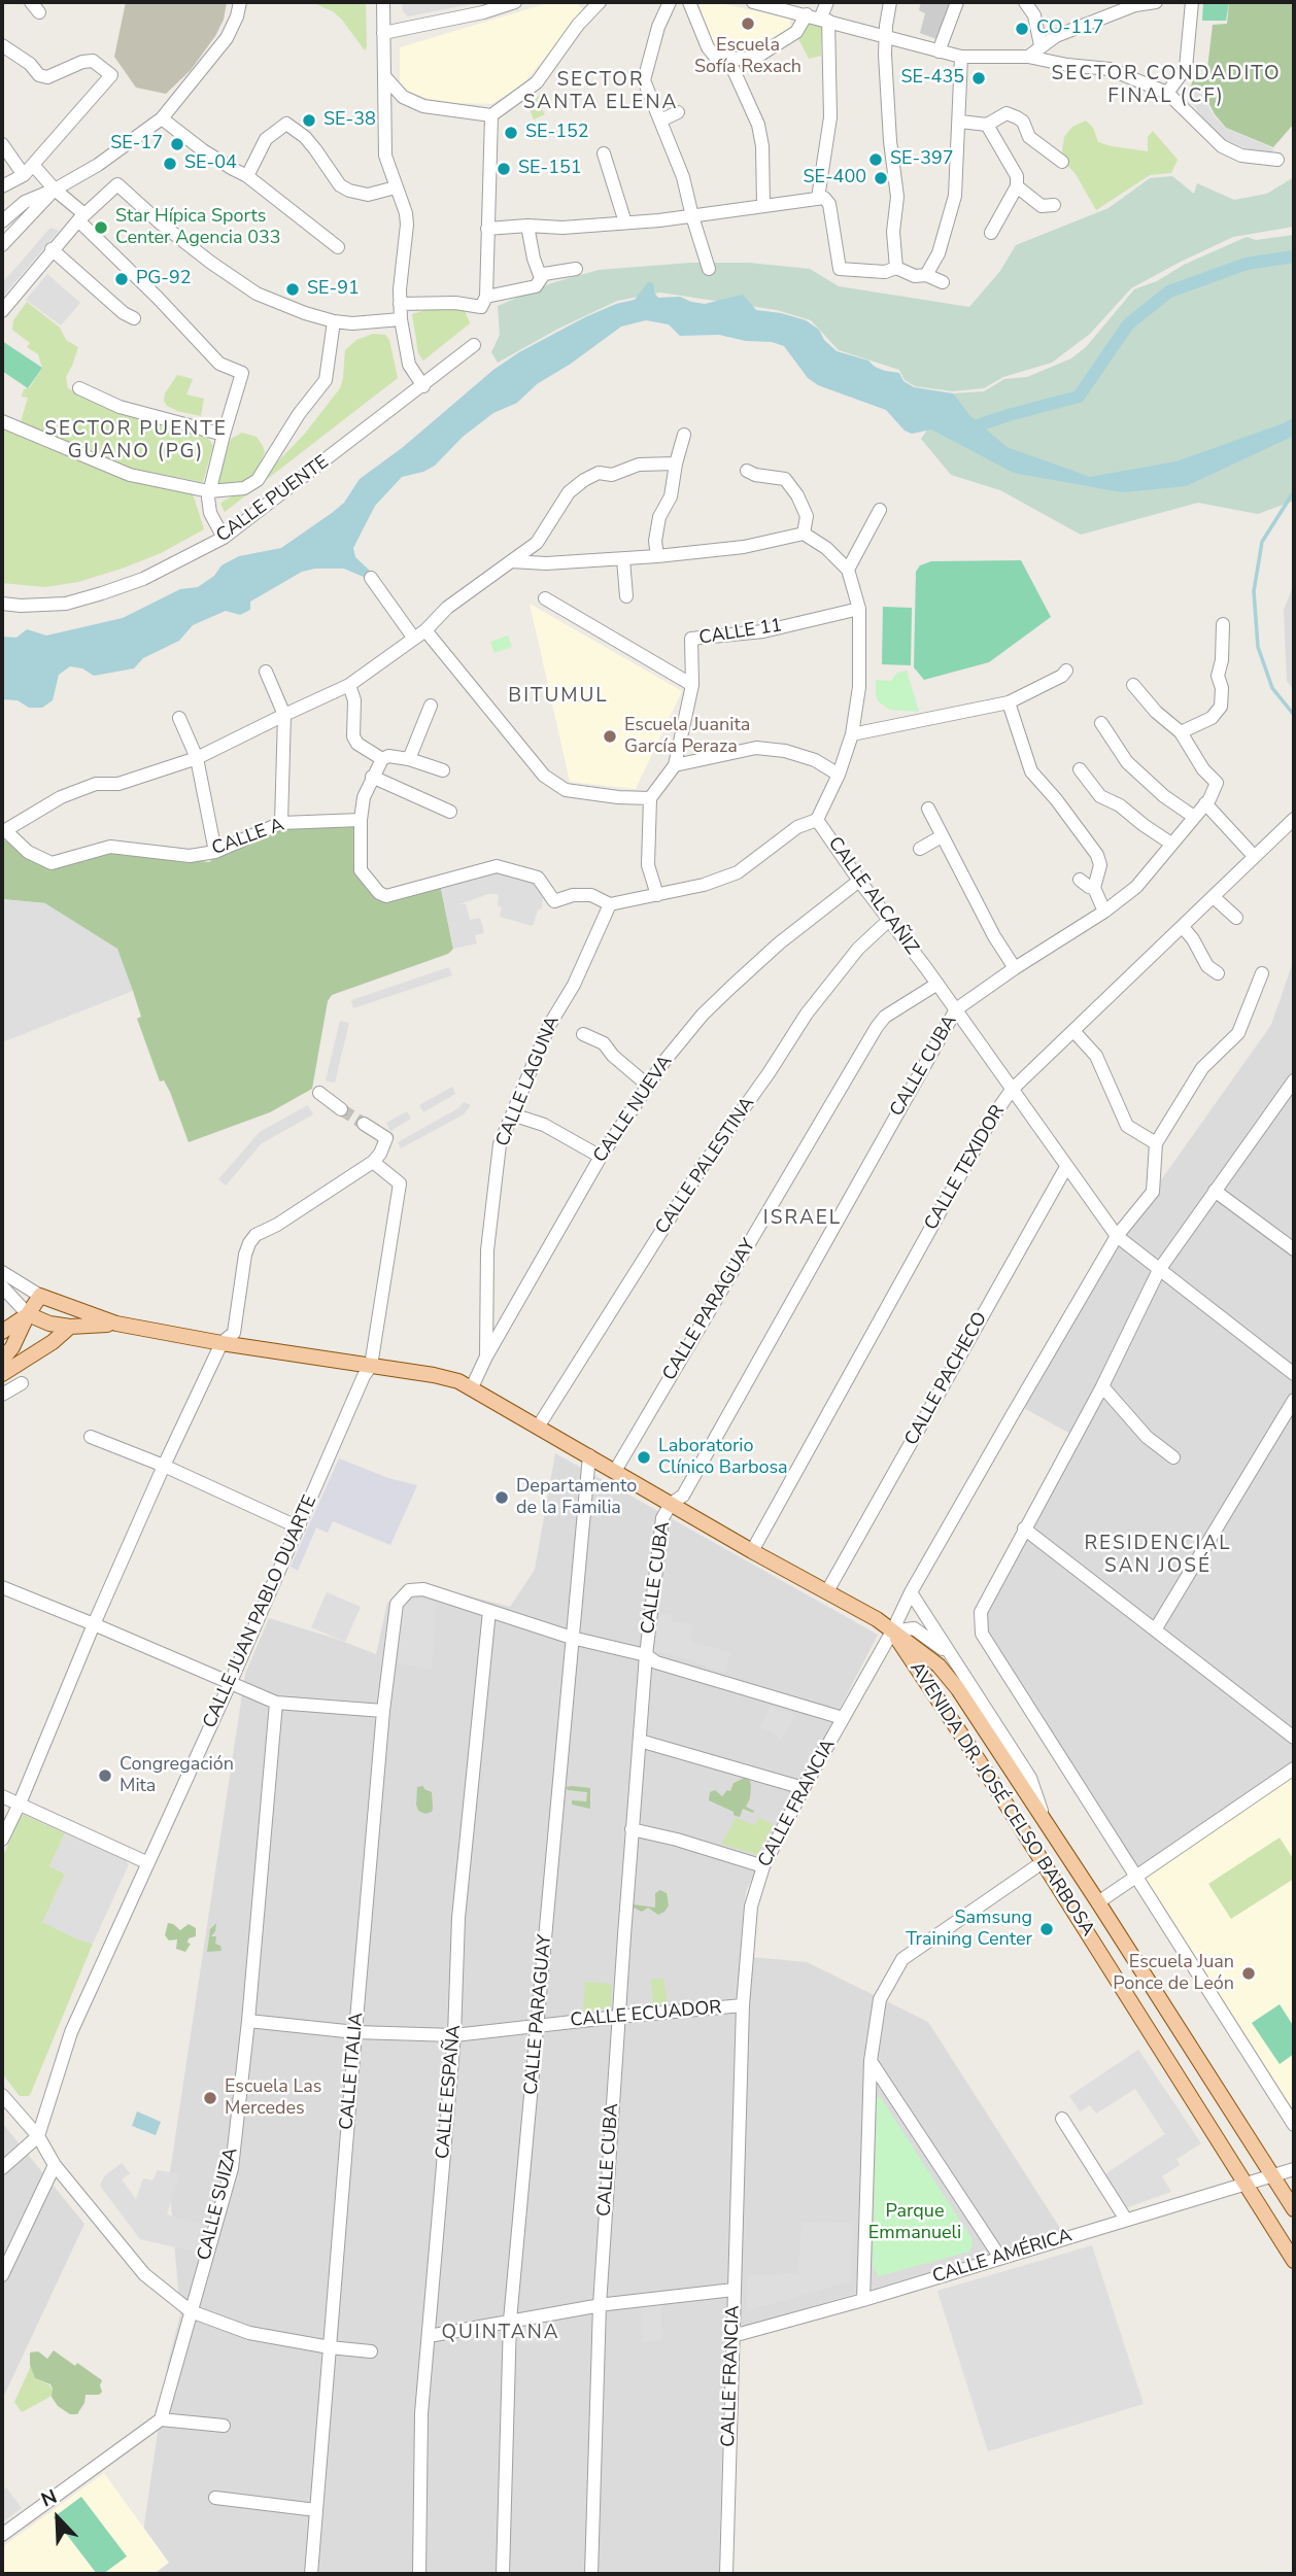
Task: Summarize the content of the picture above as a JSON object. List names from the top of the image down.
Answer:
{
  "streets": {
    "main road": ["AVENIDA DR. JOSÉ CELSO BARBOSA"],
    "street": [
      "CALLE PUENTE",
      "CALLE 11",
      "CALLE A",
      "CALLE ALCAÑIZ",
      "CALLE CUBA",
      "CALLE LAGUNA",
      "CALLE NUEVA",
      "CALLE PALESTINA",
      "CALLE TEXIDOR",
      "CALLE PARAGUAY",
      "CALLE PACHECO",
      "CALLE JUAN PABLO DUARTE",
      "CALLE FRANCIA",
      "CALLE ECUADOR",
      "CALLE ITALIA",
      "CALLE ESPAÑA",
      "CALLE SUIZA",
      "CALLE AMÉRICA"
    ]
  },
  "crossings": [
    ["CALLE 11", "CALLE ALCAÑIZ"],
    ["CALLE ALCAÑIZ", "CALLE CUBA"],
    ["CALLE ALCAÑIZ", "CALLE NUEVA"],
    ["CALLE ALCAÑIZ", "CALLE PALESTINA"],
    ["CALLE ALCAÑIZ", "CALLE TEXIDOR"],
    ["CALLE ALCAÑIZ", "CALLE PARAGUAY"],
    ["CALLE ALCAÑIZ", "CALLE PACHECO"],
    ["CALLE ALCAÑIZ", "CALLE FRANCIA"],
    ["CALLE CUBA", "AVENIDA DR. JOSÉ CELSO BARBOSA"],
    ["CALLE CUBA", "CALLE ECUADOR"],
    ["CALLE LAGUNA", "CALLE NUEVA"],
    ["CALLE NUEVA", "AVENIDA DR. JOSÉ CELSO BARBOSA"],
    ["CALLE PALESTINA", "AVENIDA DR. JOSÉ CELSO BARBOSA"],
    ["CALLE TEXIDOR", "AVENIDA DR. JOSÉ CELSO BARBOSA"],
    ["CALLE PARAGUAY", "AVENIDA DR. JOSÉ CELSO BARBOSA"],
    ["CALLE PARAGUAY", "CALLE ECUADOR"],
    ["CALLE PACHECO", "AVENIDA DR. JOSÉ CELSO BARBOSA"],
    ["CALLE JUAN PABLO DUARTE", "AVENIDA DR. JOSÉ CELSO BARBOSA"],
    ["AVENIDA DR. JOSÉ CELSO BARBOSA", "CALLE FRANCIA"],
    ["AVENIDA DR. JOSÉ CELSO BARBOSA", "CALLE AMÉRICA"],
    ["CALLE FRANCIA", "CALLE ECUADOR"],
    ["CALLE FRANCIA", "CALLE AMÉRICA"],
    ["CALLE ECUADOR", "CALLE ITALIA"],
    ["CALLE ECUADOR", "CALLE ESPAÑA"],
    ["CALLE ECUADOR", "CALLE SUIZA"],
    ["CALLE ITALIA", "CALLE ESPAÑA"]
  ],
  "districts": [
    "SECTOR CONDADITO FINAL (CF)",
    "SECTOR SANTA ELENA",
    "SECTOR PUENTE GUANO (PG)",
    "BITUMUL",
    "ISRAEL",
    "RESIDENCIAL SAN JOSÉ",
    "QUINTANA"
  ],
  "parks": ["Parque Emmanueli"],
  "places": [
    "Escuela Sofía Rexach",
    "CO-117",
    "SE-435",
    "SE-38",
    "SE-152",
    "SE-17",
    "SE-397",
    "SE-04",
    "SE-151",
    "SE-400",
    "Star Hípica Sports Center Agencia 033",
    "PG-92",
    "SE-91",
    "Escuela Juanita García Peraza",
    "Laboratorio Clínico Barbosa",
    "Departamento de la Familia",
    "Congregación Mita",
    "Samsung Training Center",
    "Escuela Juan Ponce de León",
    "Escuela Las Mercedes"
  ],
  "north": "top left"
}
